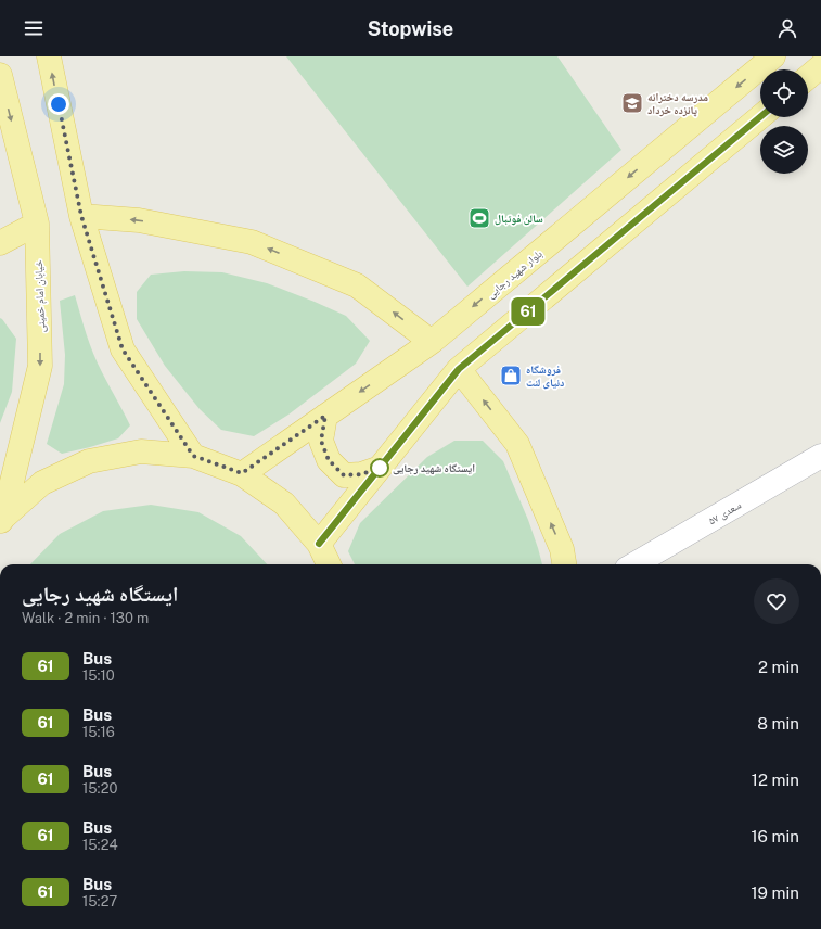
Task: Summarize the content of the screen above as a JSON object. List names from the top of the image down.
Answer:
{
  "streets": {
    "main road": ["بلوار شهید رجایی", "خیابان امام خمینی"],
    "street": ["سعدی ۵۷"]
  },
  "places": {
    "school or university": ["مدرسه دخترانه پانزده خرداد"],
    "sports": ["سالن فوتبال"],
    "shop": ["فروشگاه دنیای لنت"],
    "other": ["ایستگاه شهید رجایی"]
  },
  "lines": ["bus line 61"],
  "page": {
    "header": "Stopwise",
    "on_map": "61",
    "heading": ["ایستگاه شهید رجایی", "Walk · 2 min · 130 m"],
    "list": [
      {
        "mark": "61",
        "name": "Bus",
        "note": "15:10",
        "value": "2 min"
      },
      {
        "mark": "61",
        "name": "Bus",
        "note": "15:16",
        "value": "8 min"
      },
      {
        "mark": "61",
        "name": "Bus",
        "note": "15:20",
        "value": "12 min"
      },
      {
        "mark": "61",
        "name": "Bus",
        "note": "15:24",
        "value": "16 min"
      },
      {
        "mark": "61",
        "name": "Bus",
        "note": "15:27",
        "value": "19 min"
      }
    ]
  }
}
